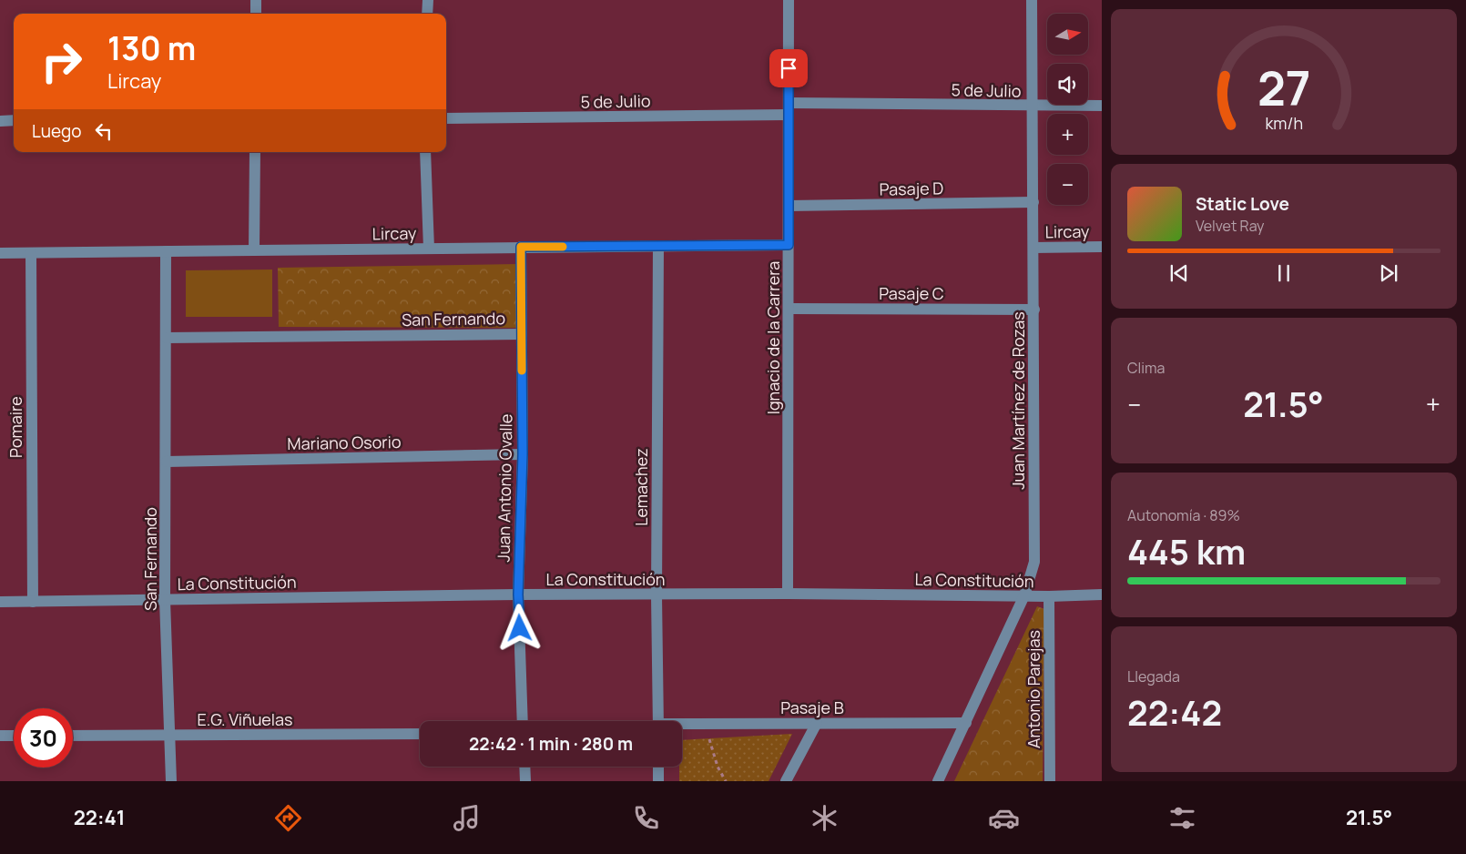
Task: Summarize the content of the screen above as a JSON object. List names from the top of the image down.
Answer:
{
  "streets": {
    "street": [
      "5 de Julio",
      "Pasaje D",
      "Lircay",
      "Pasaje C",
      "San Fernando",
      "Ignacio de la Carrera",
      "Juan Martínez de Rozas",
      "Pomaire",
      "Mariano Osorio",
      "Lemachez",
      "Juan Antonio Ovalle",
      "La Constitución",
      "Antonio Parejas",
      "Pasaje B",
      "E.G. Viñuelas"
    ]
  },
  "crossings": [
    ["5 de Julio", "Ignacio de la Carrera"],
    ["5 de Julio", "Juan Martínez de Rozas"],
    ["Pasaje D", "Ignacio de la Carrera"],
    ["Pasaje D", "Juan Martínez de Rozas"],
    ["Lircay", "San Fernando"],
    ["Lircay", "Ignacio de la Carrera"],
    ["Lircay", "Juan Martínez de Rozas"],
    ["Lircay", "Pomaire"],
    ["Lircay", "Lemachez"],
    ["Lircay", "Juan Antonio Ovalle"],
    ["Pasaje C", "Ignacio de la Carrera"],
    ["Pasaje C", "Juan Martínez de Rozas"],
    ["San Fernando", "Mariano Osorio"],
    ["San Fernando", "Juan Antonio Ovalle"],
    ["San Fernando", "La Constitución"],
    ["San Fernando", "E.G. Viñuelas"],
    ["Ignacio de la Carrera", "La Constitución"],
    ["Juan Martínez de Rozas", "La Constitución"],
    ["Juan Martínez de Rozas", "Pasaje B"],
    ["Pomaire", "La Constitución"],
    ["Mariano Osorio", "Juan Antonio Ovalle"],
    ["Lemachez", "La Constitución"],
    ["Juan Antonio Ovalle", "La Constitución"],
    ["La Constitución", "Antonio Parejas"]
  ],
  "north": "right",
  "page": {
    "map_buttons": ["+", "−"],
    "turn": ["130 m", "Lircay"],
    "then": "Luego",
    "song": ["Static Love", "Velvet Ray"],
    "tile": [
      "Clima",
      ["Autonomía · 89%", "445 km"],
      ["Llegada", "22:42"]
    ],
    "heat": ["−", "21.5°", "+"],
    "limit": "30",
    "trip": "22:42 · 1 min · 280 m",
    "tabs": ["22:41", "21.5°"],
    "gauge": ["27", "km/h"]
  }
}
